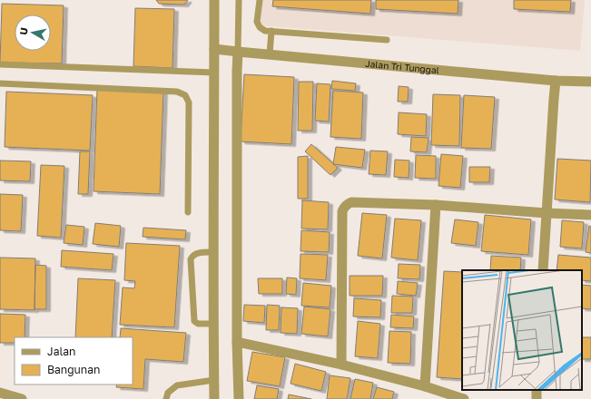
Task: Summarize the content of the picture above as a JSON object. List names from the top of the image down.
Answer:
{
  "streets": {
    "street": ["Jalan Tri Tunggal"]
  },
  "legend": ["Jalan", "Bangunan"],
  "north": "left"
}
